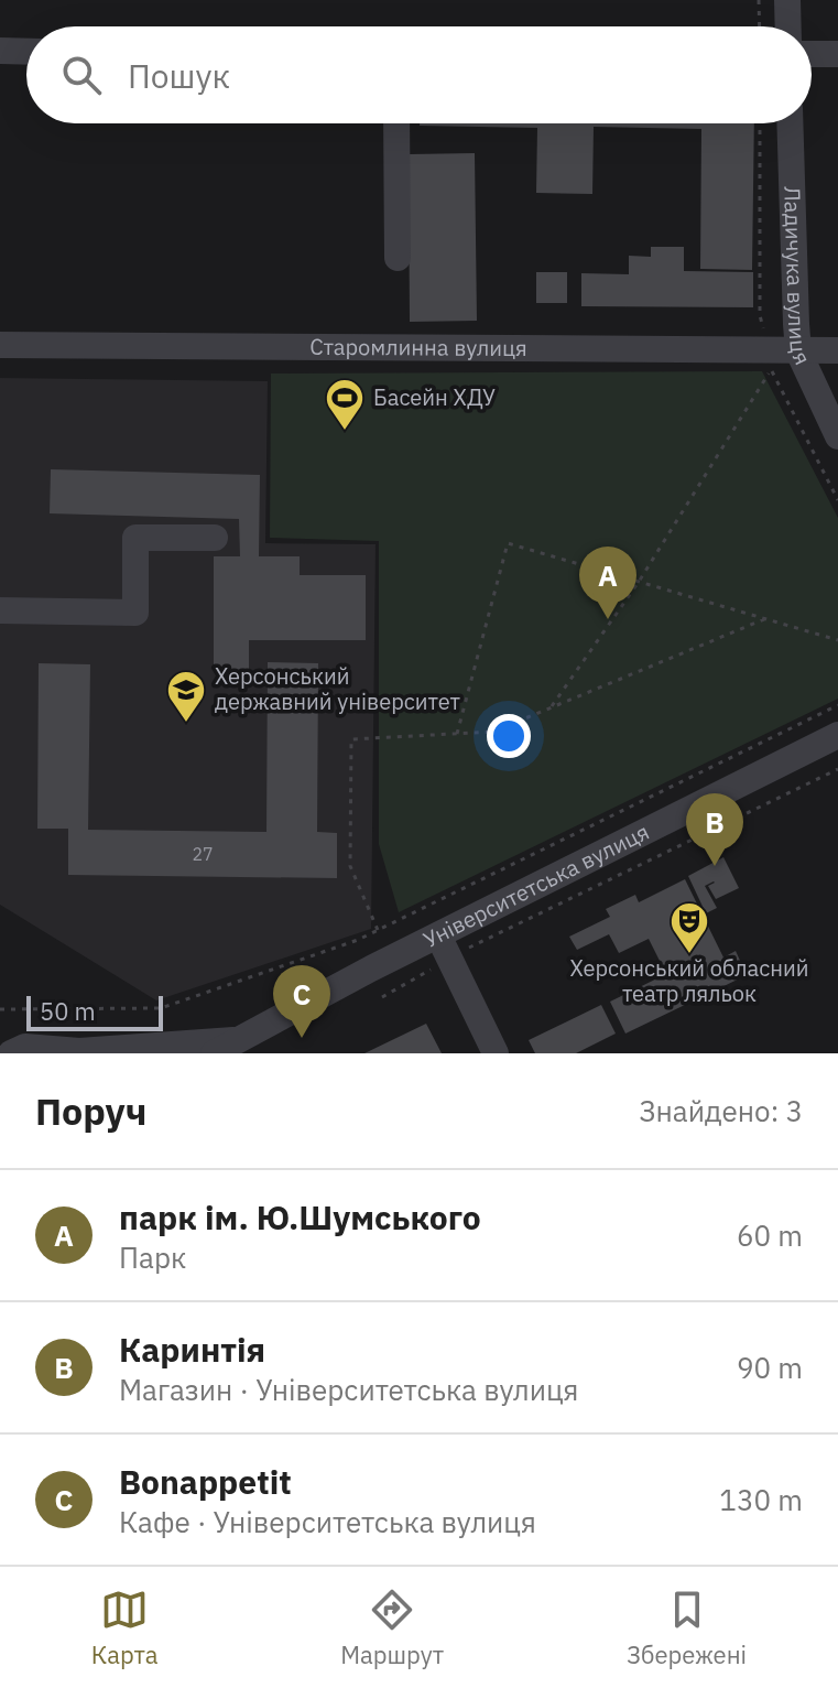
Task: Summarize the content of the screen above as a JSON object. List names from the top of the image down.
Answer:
{
  "streets": {
    "street": ["Ладичука вулиця", "Старомлинна вулиця", "Університетська вулиця"]
  },
  "crossings": [
    ["Ладичука вулиця", "Старомлинна вулиця"]
  ],
  "places": {
    "sports": ["Басейн ХДУ"],
    "school or university": ["Херсонський державний університет"],
    "theatre": ["Херсонський обласний театр ляльок"]
  },
  "house_numbers": ["27"],
  "scale_bar": "50 m",
  "page": {
    "search": "Пошук",
    "pins": ["A", "B", "C"],
    "scale": "50 m",
    "heading": ["Поруч", "Знайдено: 3"],
    "list": [
      {
        "mark": "A",
        "name": "парк ім. Ю.Шумського",
        "note": "Парк",
        "value": "60 m"
      },
      {
        "mark": "B",
        "name": "Каринтія",
        "note": "Магазин · Університетська вулиця",
        "value": "90 m"
      },
      {
        "mark": "C",
        "name": "Bonappetit",
        "note": "Кафе · Університетська вулиця",
        "value": "130 m"
      }
    ],
    "nav": ["Карта", "Маршрут", "Збережені"]
  }
}
